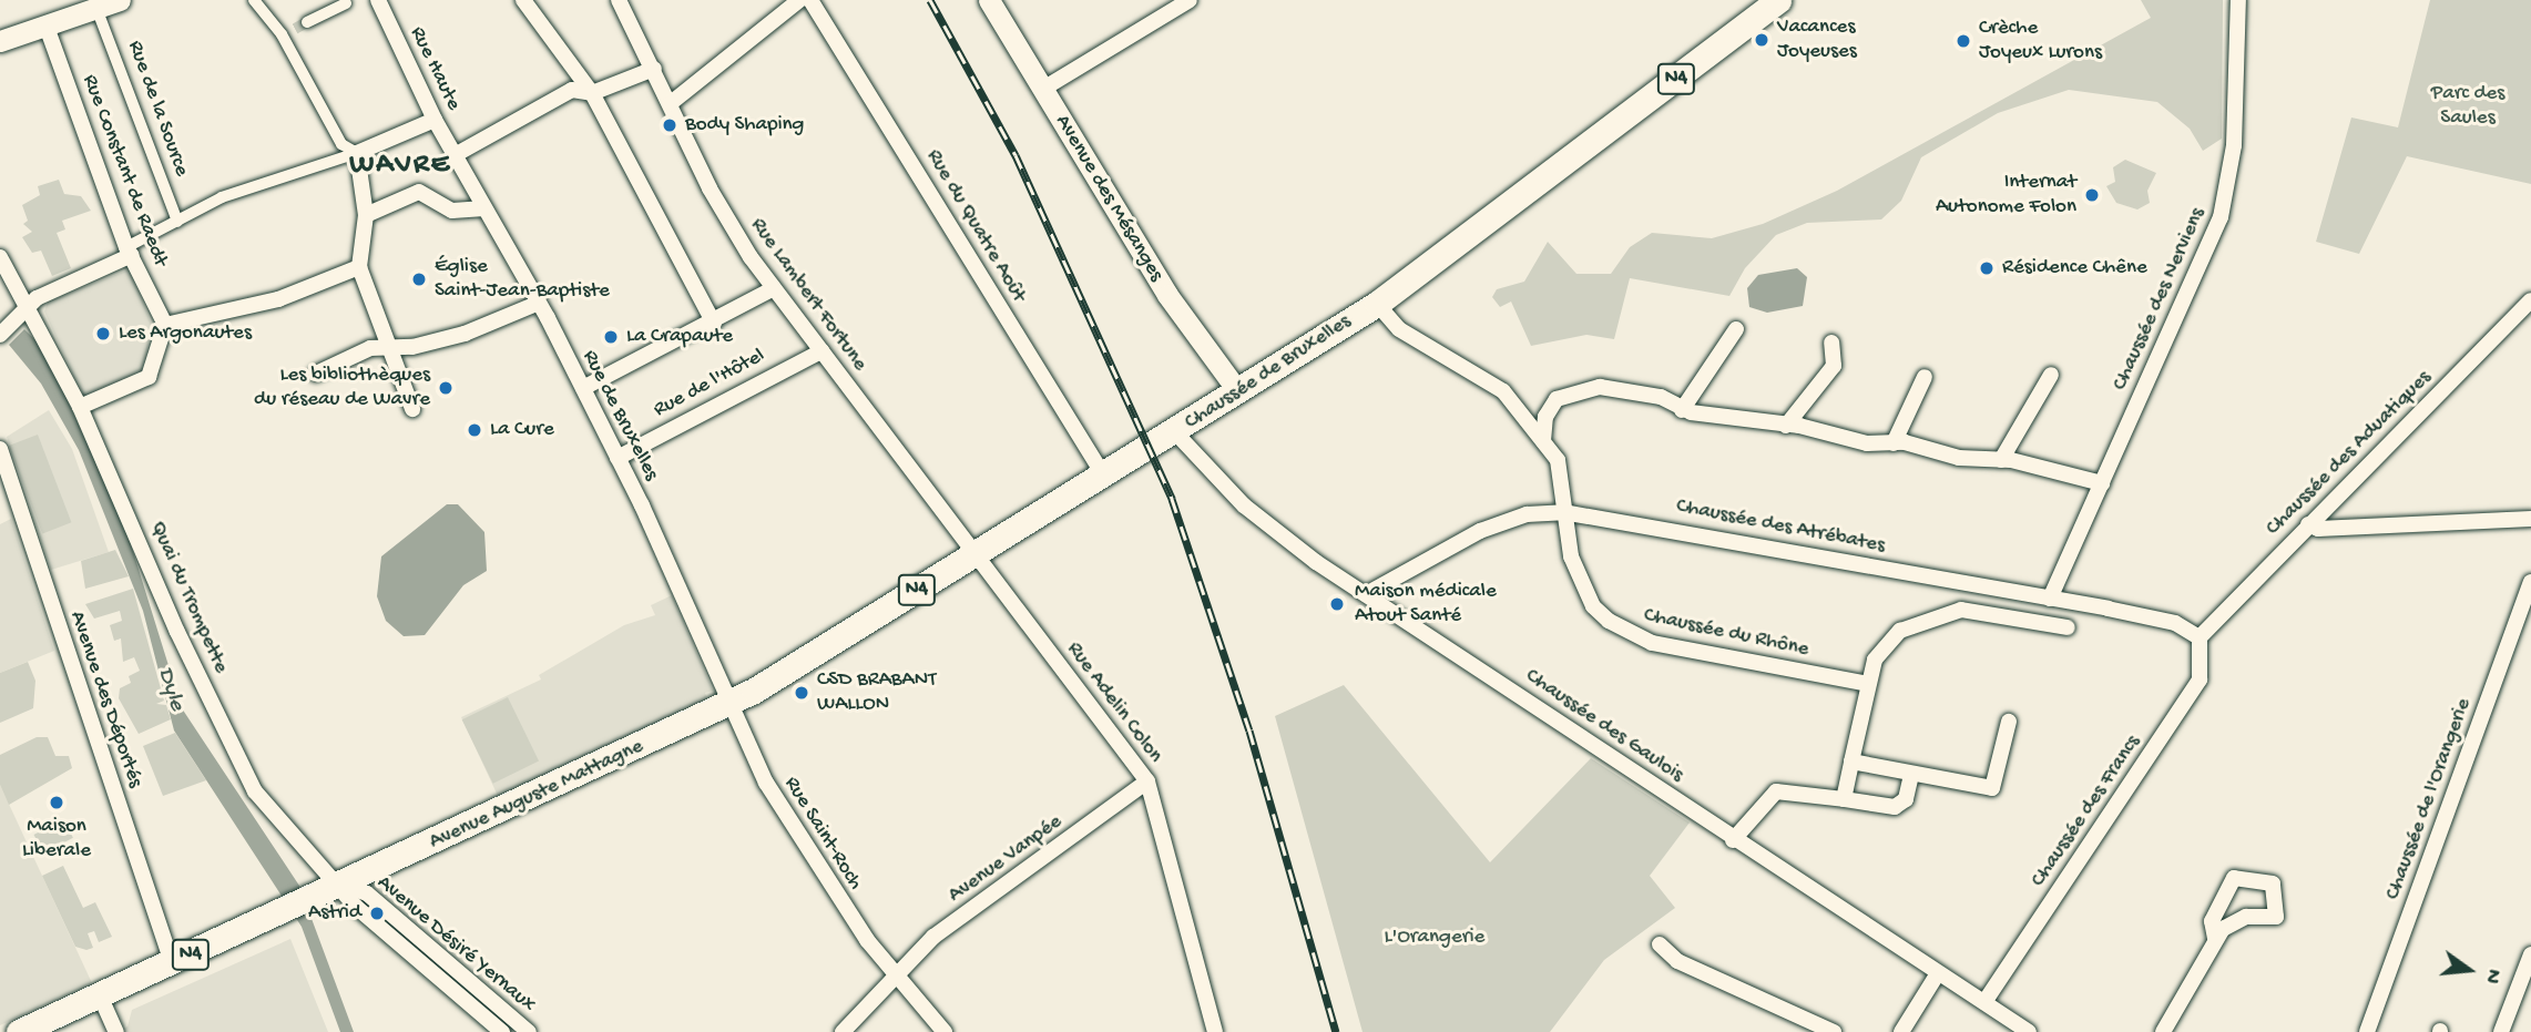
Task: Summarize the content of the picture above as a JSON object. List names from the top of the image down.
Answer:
{
  "streets": {
    "main road": ["N4", "Chaussée de Bruxelles", "Avenue Auguste Mattagne"],
    "street": [
      "Rue Haute",
      "Rue de la Source",
      "Rue Constant de Raedt",
      "Avenue des Mésanges",
      "Rue du Quatre Août",
      "Rue Lambert Fortune",
      "Chaussée des Nerviens",
      "Rue de l'Hôtel",
      "Rue de Bruxelles",
      "Chaussée des Aduatiques",
      "Chaussée des Atrébates",
      "Quai du Trompette",
      "Chaussée du Rhône",
      "Avenue des Déportés",
      "Rue Adelin Colon",
      "Chaussée des Gaulois",
      "Chaussée de l'Orangerie",
      "Chaussée des Francs",
      "Rue Saint-Roch",
      "Avenue Vanpée",
      "Avenue Désiré Yernaux"
    ]
  },
  "crossings": [
    ["Rue Haute", "Rue de Bruxelles"],
    ["N4", "Quai du Trompette"],
    ["N4", "Avenue des Déportés"],
    ["N4", "Avenue Auguste Mattagne"],
    ["N4", "Avenue Désiré Yernaux"],
    ["Avenue des Mésanges", "Chaussée de Bruxelles"],
    ["Rue du Quatre Août", "Chaussée de Bruxelles"],
    ["Rue Lambert Fortune", "Chaussée de Bruxelles"],
    ["Rue Lambert Fortune", "Rue de l'Hôtel"],
    ["Rue Lambert Fortune", "Rue Adelin Colon"],
    ["Chaussée des Nerviens", "Chaussée des Atrébates"],
    ["Chaussée de Bruxelles", "Rue de Bruxelles"],
    ["Chaussée de Bruxelles", "Chaussée du Rhône"],
    ["Chaussée de Bruxelles", "Rue Adelin Colon"],
    ["Chaussée de Bruxelles", "Chaussée des Gaulois"],
    ["Chaussée de Bruxelles", "Avenue Auguste Mattagne"],
    ["Chaussée de Bruxelles", "Rue Saint-Roch"],
    ["Rue de l'Hôtel", "Rue de Bruxelles"],
    ["Rue de Bruxelles", "Avenue Auguste Mattagne"],
    ["Rue de Bruxelles", "Rue Saint-Roch"],
    ["Chaussée des Aduatiques", "Chaussée des Atrébates"],
    ["Chaussée des Aduatiques", "Chaussée des Francs"],
    ["Chaussée des Atrébates", "Chaussée du Rhône"],
    ["Chaussée des Atrébates", "Chaussée des Gaulois"],
    ["Chaussée des Atrébates", "Chaussée des Francs"],
    ["Quai du Trompette", "Avenue Auguste Mattagne"],
    ["Quai du Trompette", "Avenue Désiré Yernaux"],
    ["Rue Adelin Colon", "Avenue Vanpée"],
    ["Chaussée des Gaulois", "Chaussée des Francs"],
    ["Avenue Auguste Mattagne", "Rue Saint-Roch"],
    ["Avenue Auguste Mattagne", "Avenue Désiré Yernaux"],
    ["Rue Saint-Roch", "Avenue Vanpée"]
  ],
  "districts": ["WAVRE"],
  "water": ["Dyle"],
  "parks": ["Parc des Saules", "L'Orangerie"],
  "places": [
    "Vacances Joyeuses",
    "Crèche Joyeux Lurons",
    "Body Shaping",
    "Internat Autonome Folon",
    "Résidence Chêne",
    "Église Saint-Jean-Baptiste",
    "Les Argonautes",
    "La Crapaute",
    "Les bibliothèques du réseau de Wavre",
    "La Cure",
    "Maison médicale Atout Santé",
    "CSD BRABANT WALLON",
    "Maison Liberale",
    "Astrid"
  ],
  "north": "right"
}
